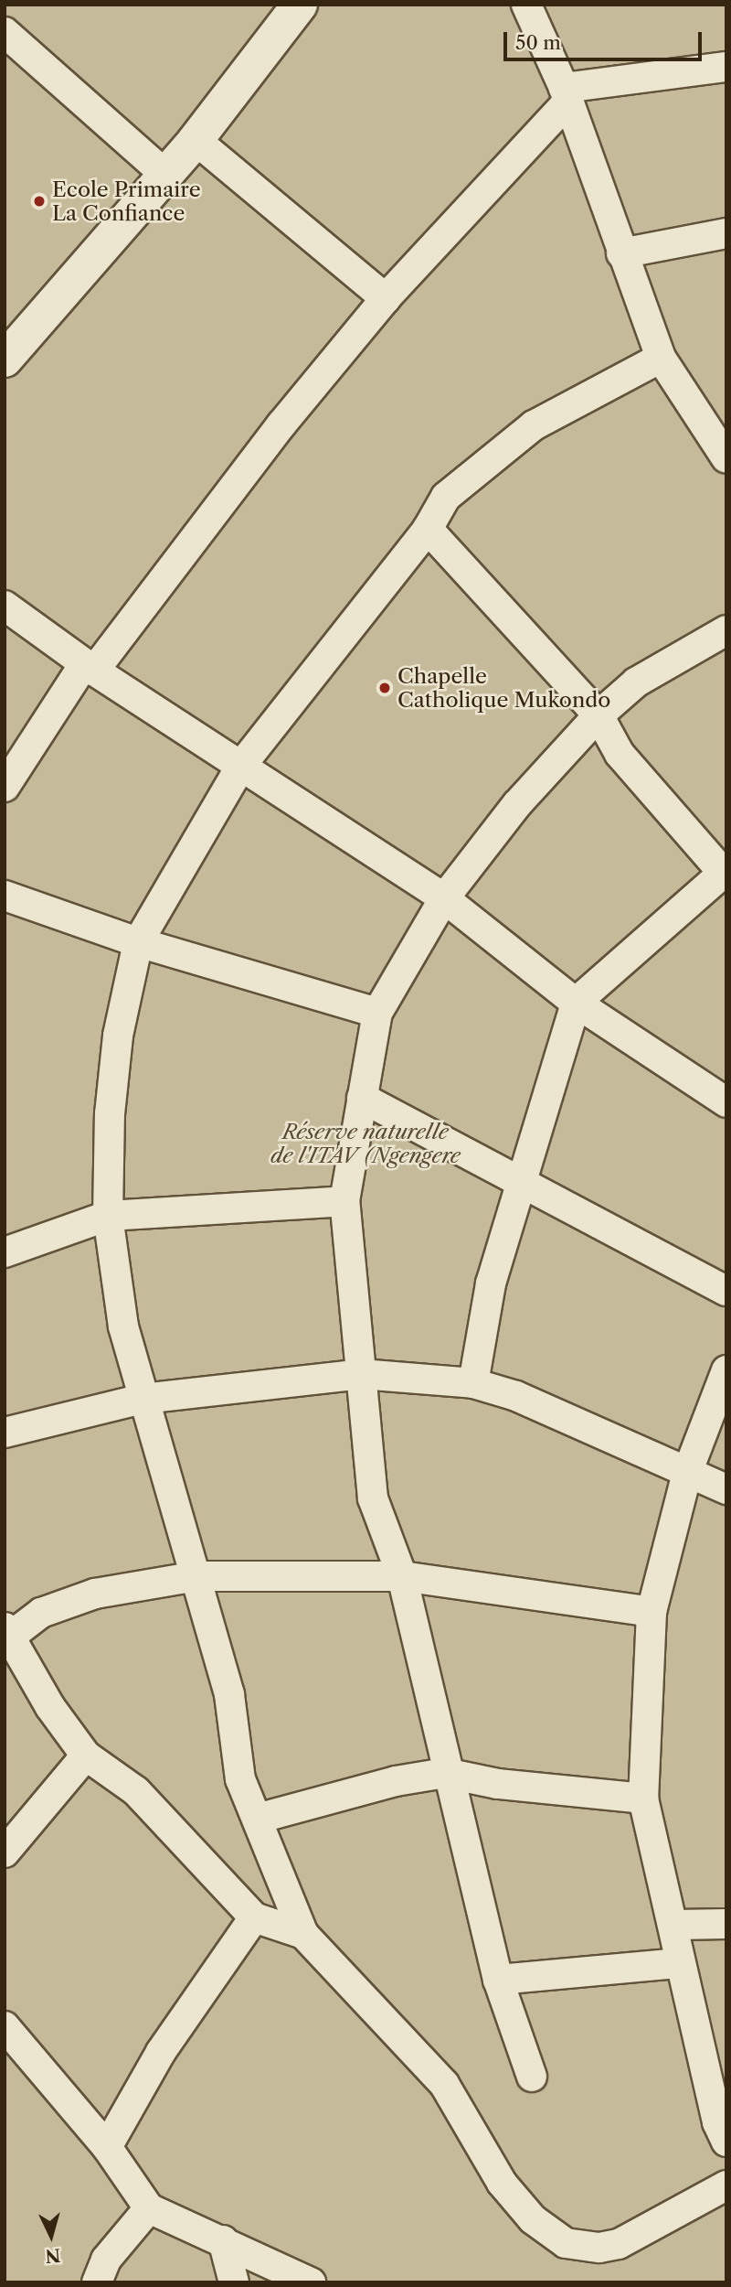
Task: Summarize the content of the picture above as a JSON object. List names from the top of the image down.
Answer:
{
  "parks": ["Réserve naturelle de l'ITAV (Ngengere"],
  "places": ["Ecole Primaire La Confiance", "Chapelle Catholique Mukondo"],
  "scale_bar": "50 m",
  "north": "bottom"
}
